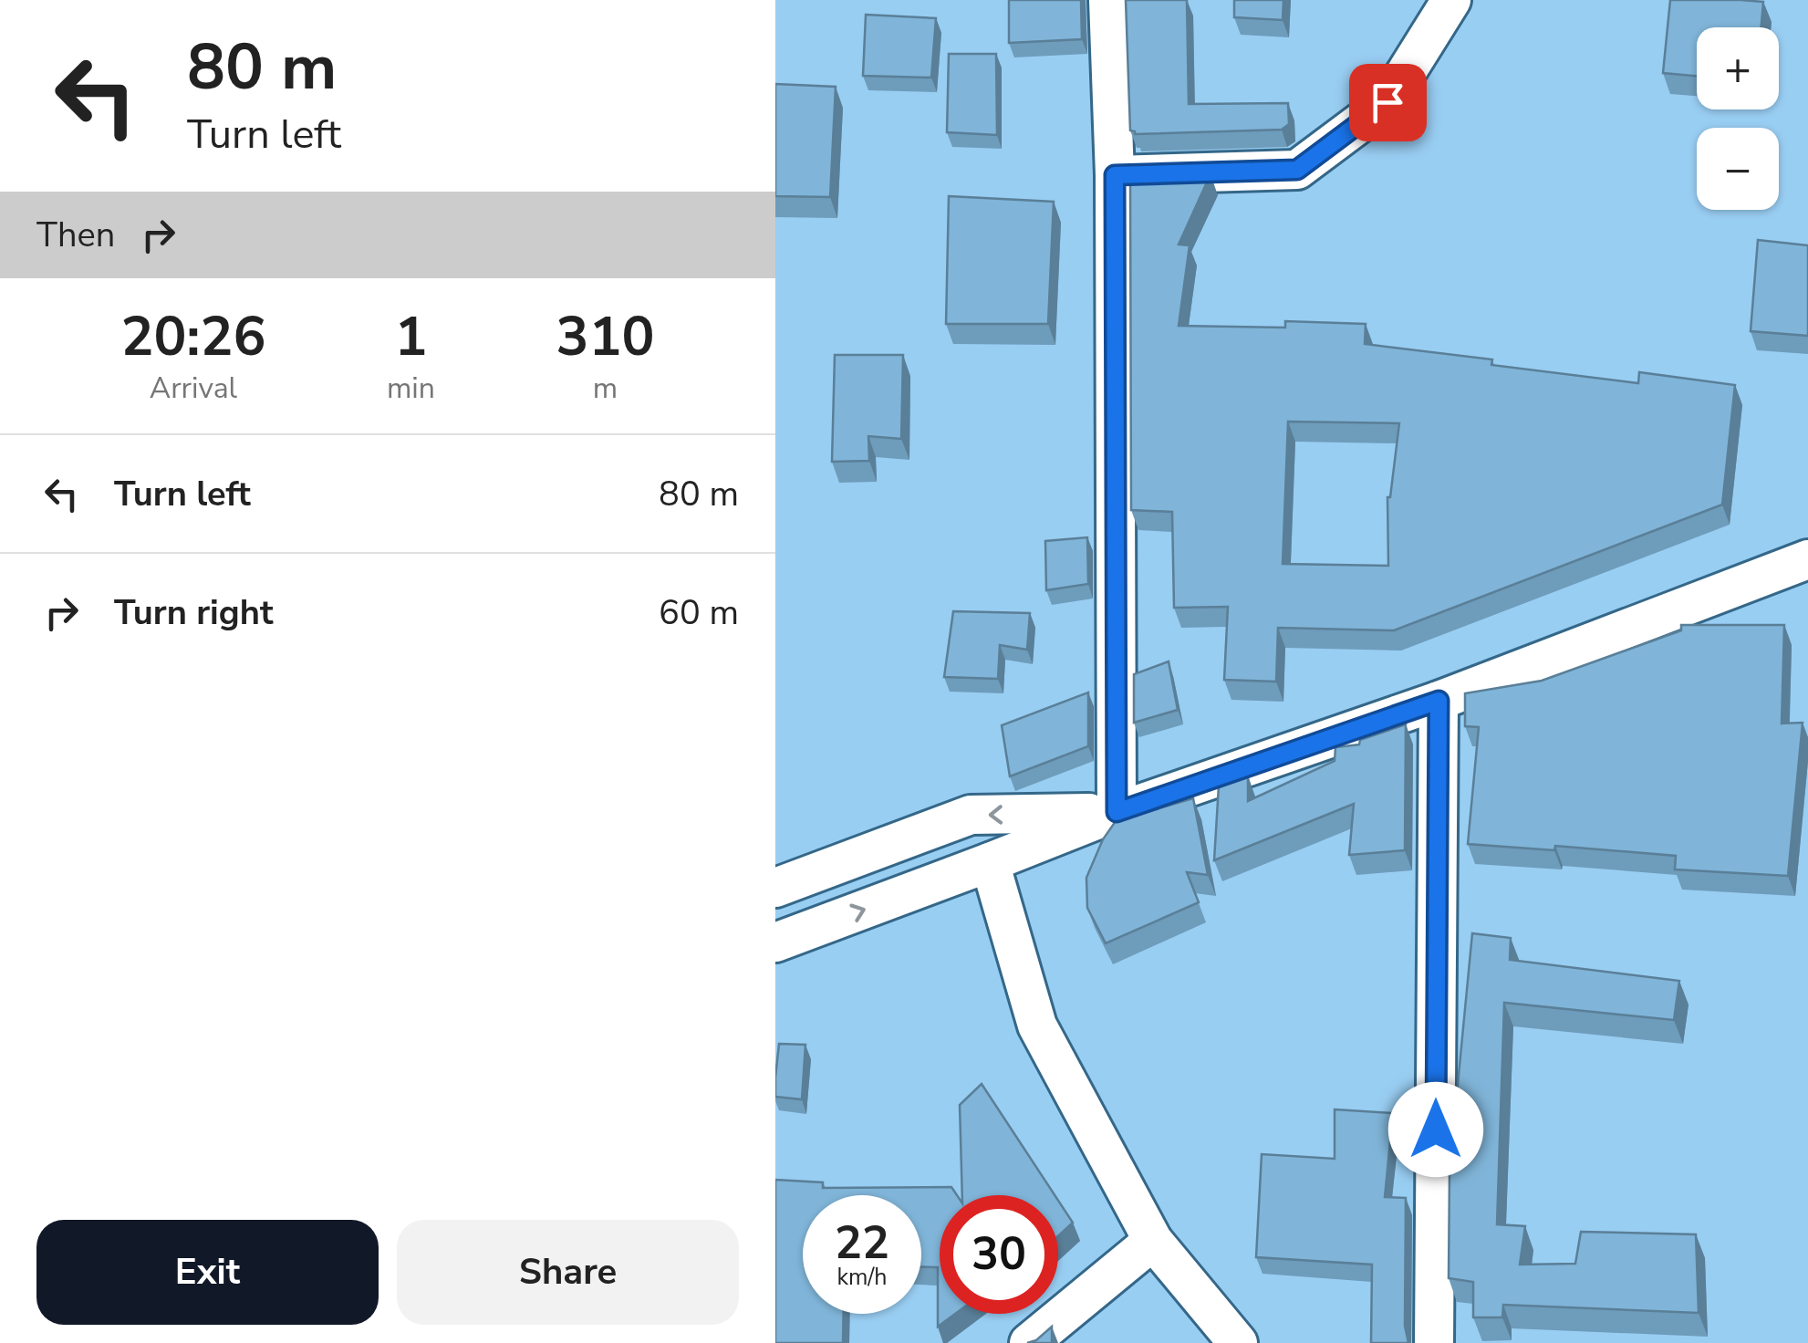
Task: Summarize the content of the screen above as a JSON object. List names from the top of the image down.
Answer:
{
  "page": {
    "turn": ["80 m", "Turn left"],
    "map_buttons": ["+", "−"],
    "then": "Then",
    "eta": [
      "20:26",
      "Arrival",
      "1",
      "min",
      "310",
      "m"
    ],
    "list": [
      {
        "name": "Turn left",
        "value": "80 m"
      },
      {
        "name": "Turn right",
        "value": "60 m"
      }
    ],
    "speed": "22 km/h",
    "limit": "30",
    "buttons": ["Exit", "Share"]
  }
}
